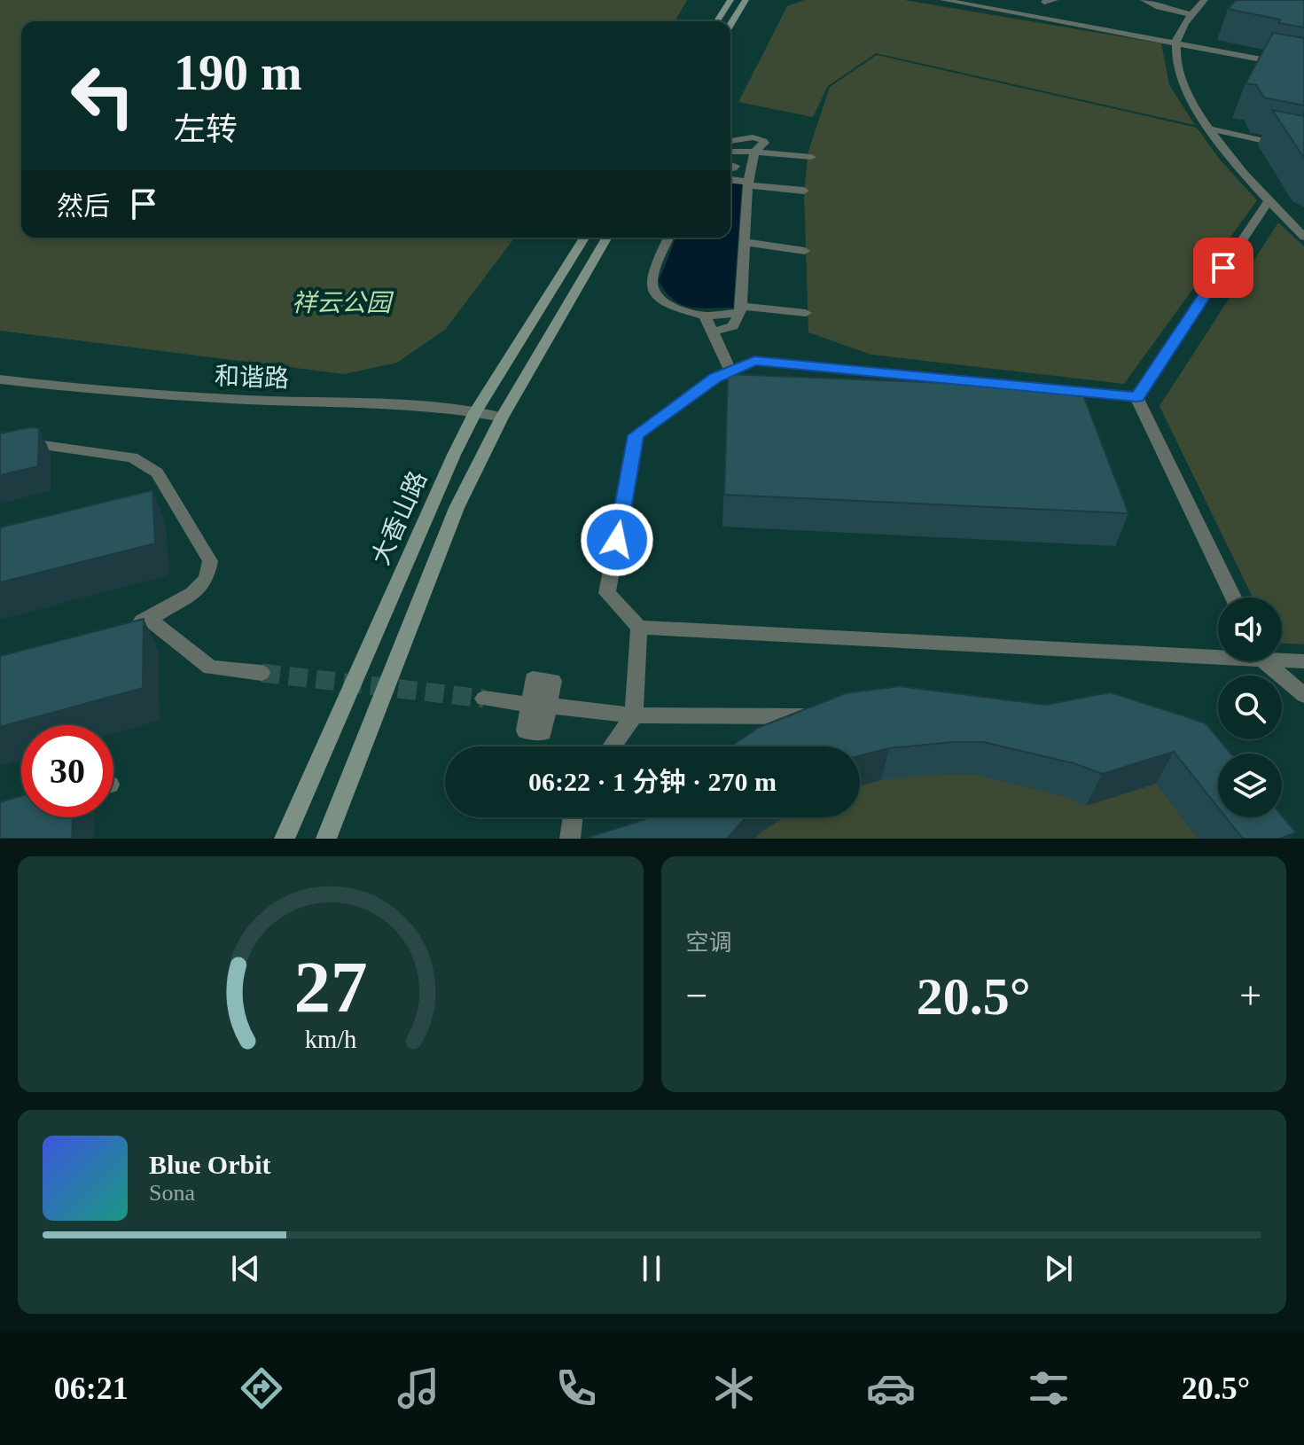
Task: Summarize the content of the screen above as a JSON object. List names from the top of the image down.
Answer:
{
  "streets": {
    "main road": ["大香山路"],
    "street": ["和谐路"]
  },
  "crossings": [
    ["和谐路", "大香山路"]
  ],
  "parks": ["祥云公园"],
  "page": {
    "turn": ["190 m", "左转"],
    "then": "然后",
    "limit": "30",
    "trip": "06:22 · 1 分钟 · 270 m",
    "tile": "空调",
    "heat": ["−", "20.5°", "+"],
    "song": ["Blue Orbit", "Sona"],
    "tabs": ["06:21", "20.5°"],
    "gauge": ["27", "km/h"]
  }
}
